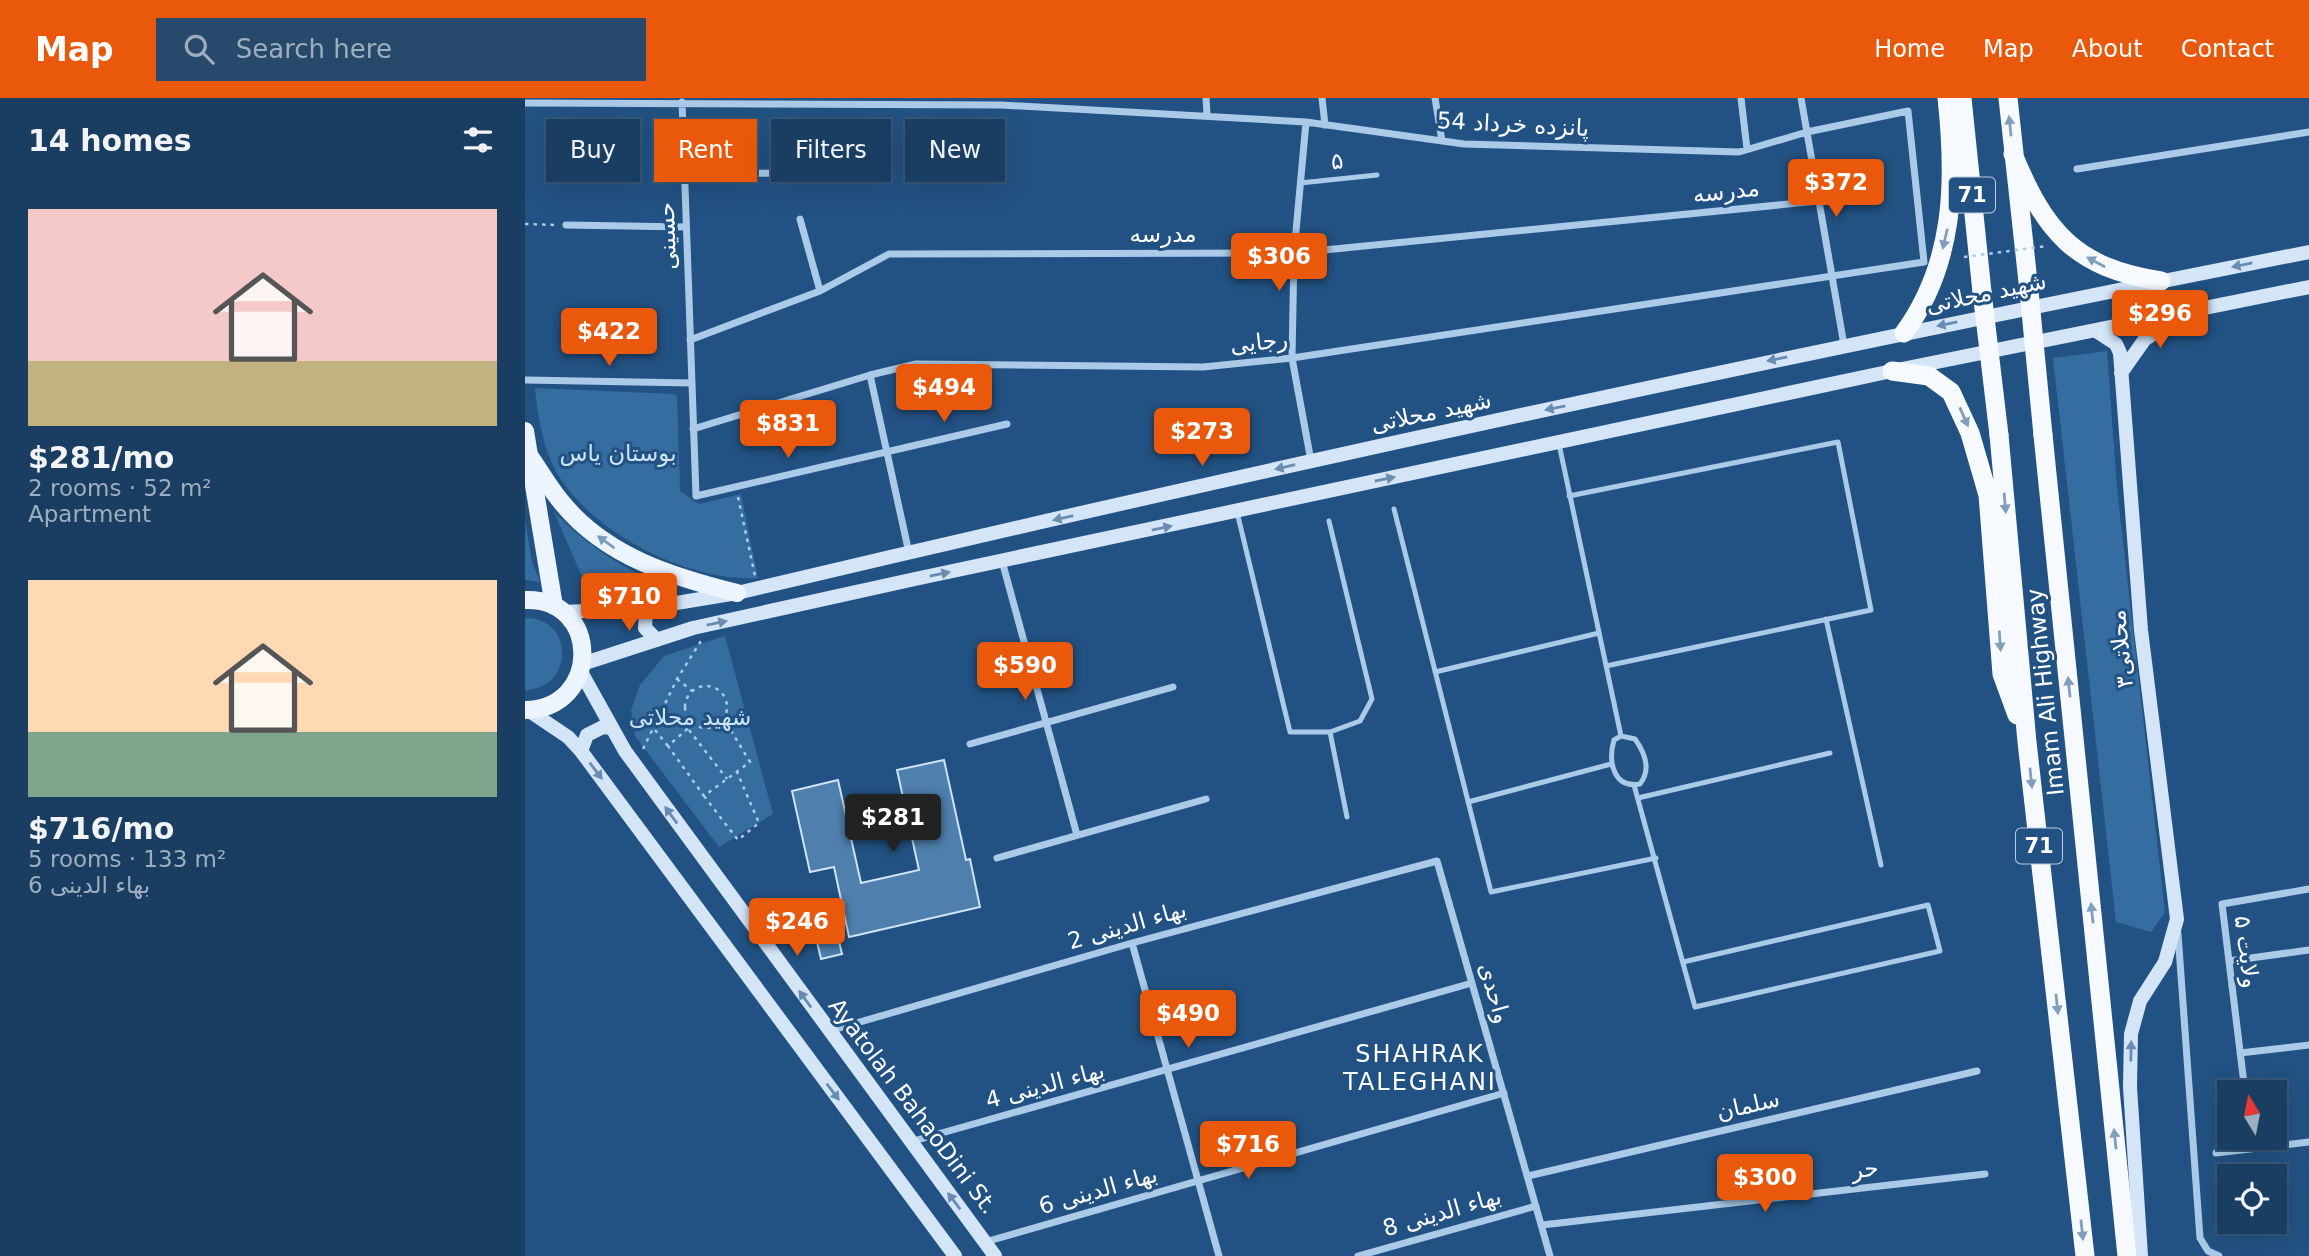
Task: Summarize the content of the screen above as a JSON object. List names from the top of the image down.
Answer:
{
  "streets": {
    "highway": ["71", "Imam Ali Highway"],
    "main road": ["شهید محلاتی", "محلاتی۳", "Ayatolah BahaoDini St."],
    "street": [
      "پانزده خرداد 54",
      "مدرسه",
      "حسینی",
      "رجایی",
      "بهاء الدینی 2",
      "ولایت ۵",
      "واحدی",
      "بهاء الدینی 4",
      "سلمان",
      "حر",
      "بهاء الدینی 6",
      "بهاء الدینی 8"
    ],
    "lane": ["۵"]
  },
  "crossings": [
    ["پانزده خرداد 54", "حسینی"],
    ["پانزده خرداد 54", "رجایی"],
    ["مدرسه", "حسینی"],
    ["71", "Imam Ali Highway"],
    ["حسینی", "رجایی"],
    ["بهاء الدینی 2", "واحدی"],
    ["بهاء الدینی 2", "Ayatolah BahaoDini St."],
    ["واحدی", "بهاء الدینی 4"],
    ["واحدی", "سلمان"],
    ["واحدی", "حر"],
    ["واحدی", "بهاء الدینی 6"],
    ["واحدی", "بهاء الدینی 8"],
    ["بهاء الدینی 4", "Ayatolah BahaoDini St."],
    ["Ayatolah BahaoDini St.", "بهاء الدینی 6"]
  ],
  "districts": ["SHAHRAK TALEGHANI"],
  "parks": ["بوستان یاس", "شهید محلاتی"],
  "north": "top",
  "page": {
    "header": "Map",
    "search": "Search here",
    "nav": [
      "Home",
      "Map",
      "About",
      "Contact"
    ],
    "heading": "14 homes",
    "chip": [
      "Buy",
      "Rent",
      "Filters",
      "New"
    ],
    "price": [
      "$372",
      "$306",
      "$296",
      "$422",
      "$494",
      "$831",
      "$273",
      "$710",
      "$590",
      "$281",
      "$246",
      "$490",
      "$716",
      "$300"
    ],
    "list": [
      {
        "name": "$281/mo",
        "note": "2 rooms · 52 m² · Apartment"
      },
      {
        "name": "$716/mo",
        "note": "5 rooms · 133 m² · بهاء الدینی 6"
      }
    ]
  }
}
